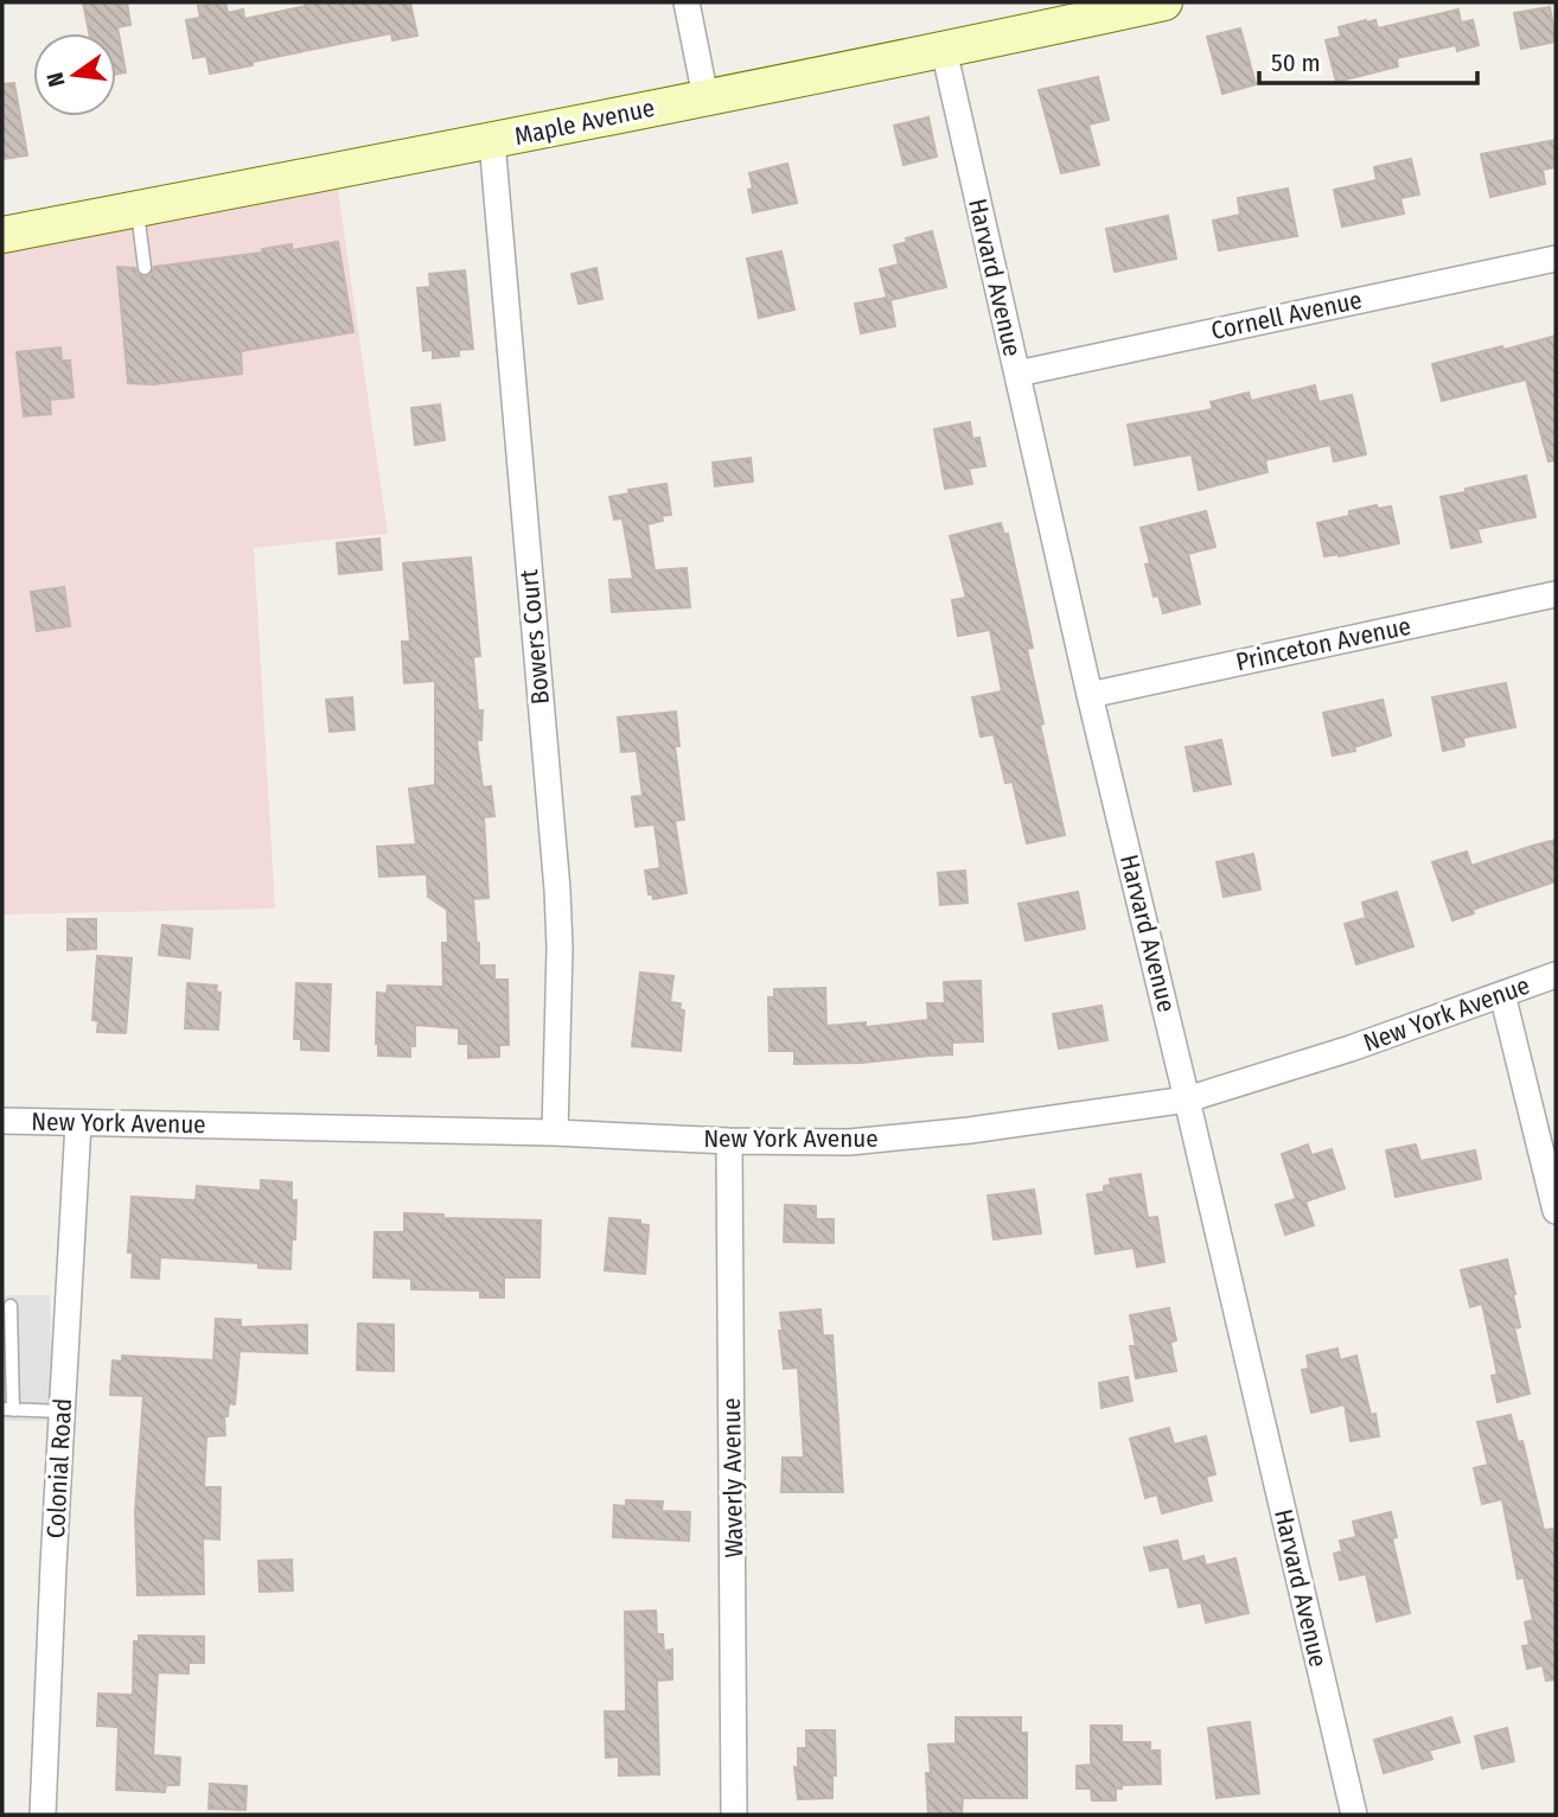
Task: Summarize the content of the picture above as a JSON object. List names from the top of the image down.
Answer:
{
  "streets": {
    "main road": ["Maple Avenue"],
    "street": [
      "Harvard Avenue",
      "Cornell Avenue",
      "Bowers Court",
      "Princeton Avenue",
      "New York Avenue",
      "Colonial Road",
      "Waverly Avenue"
    ]
  },
  "crossings": [
    ["Maple Avenue", "Harvard Avenue"],
    ["Maple Avenue", "Bowers Court"],
    ["Harvard Avenue", "Cornell Avenue"],
    ["Harvard Avenue", "Princeton Avenue"],
    ["Harvard Avenue", "New York Avenue"],
    ["Bowers Court", "New York Avenue"],
    ["New York Avenue", "Colonial Road"],
    ["New York Avenue", "Waverly Avenue"]
  ],
  "scale_bar": "50 m",
  "north": "left"
}
